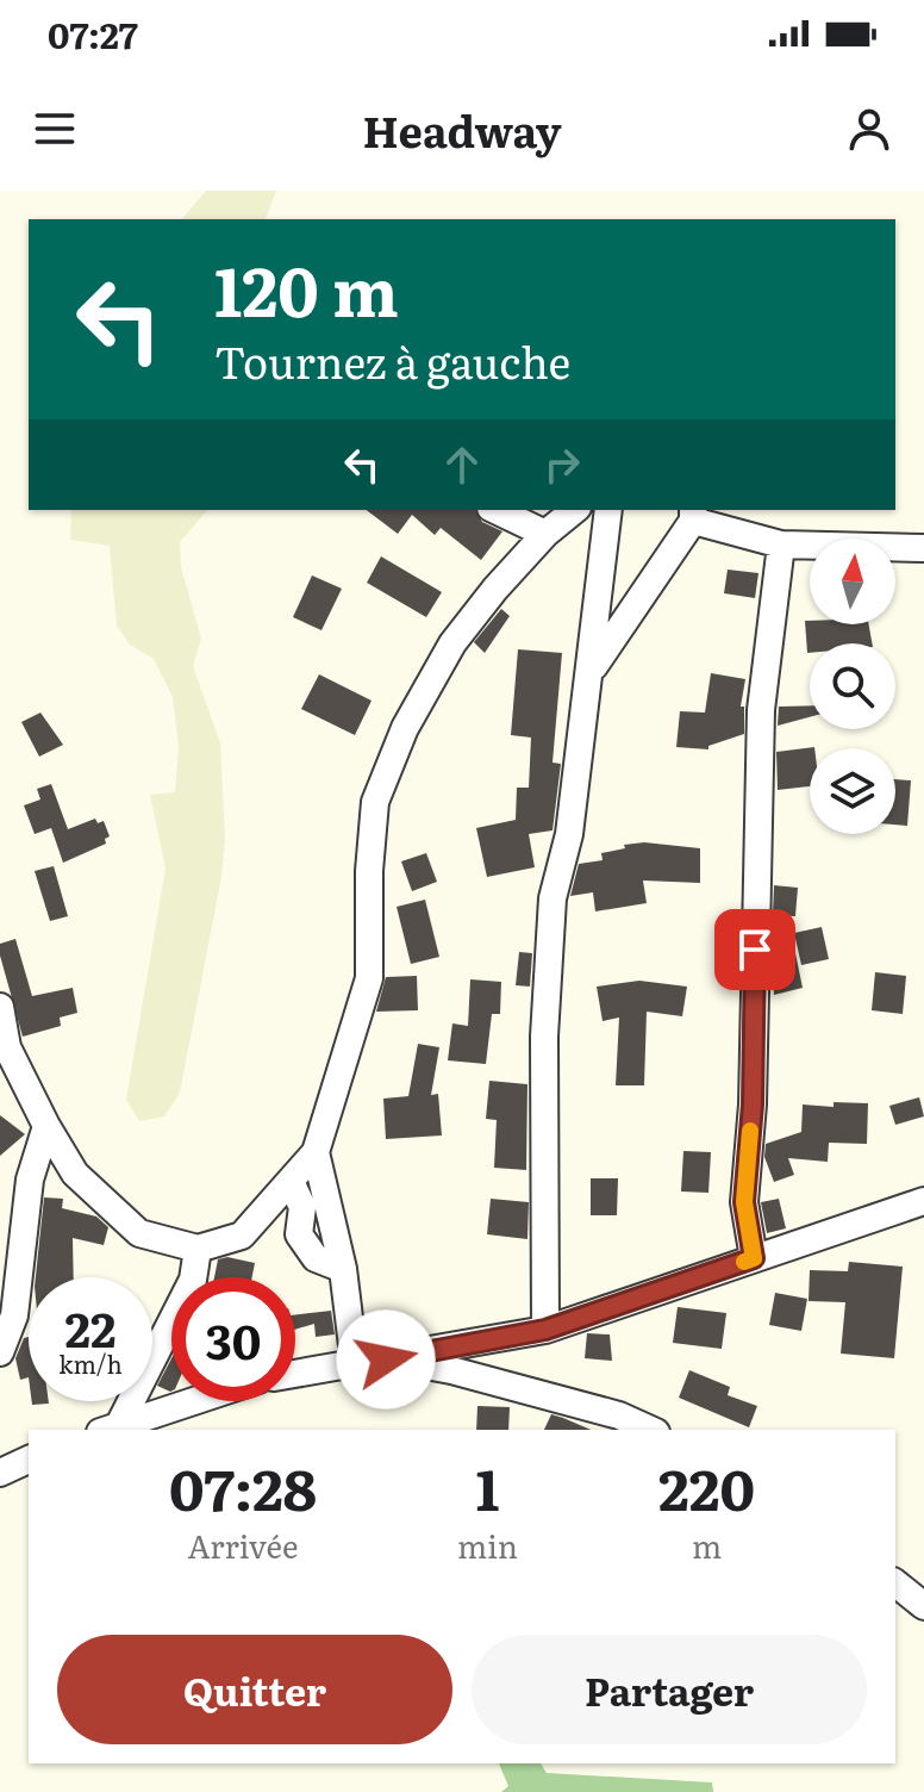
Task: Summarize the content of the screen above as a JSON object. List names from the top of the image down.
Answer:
{
  "north": "top",
  "page": {
    "status": "07:27",
    "header": "Headway",
    "turn": ["120 m", "Tournez à gauche"],
    "speed": "22 km/h",
    "limit": "30",
    "eta": [
      "07:28",
      "Arrivée",
      "1",
      "min",
      "220",
      "m"
    ],
    "buttons": ["Quitter", "Partager"]
  }
}
